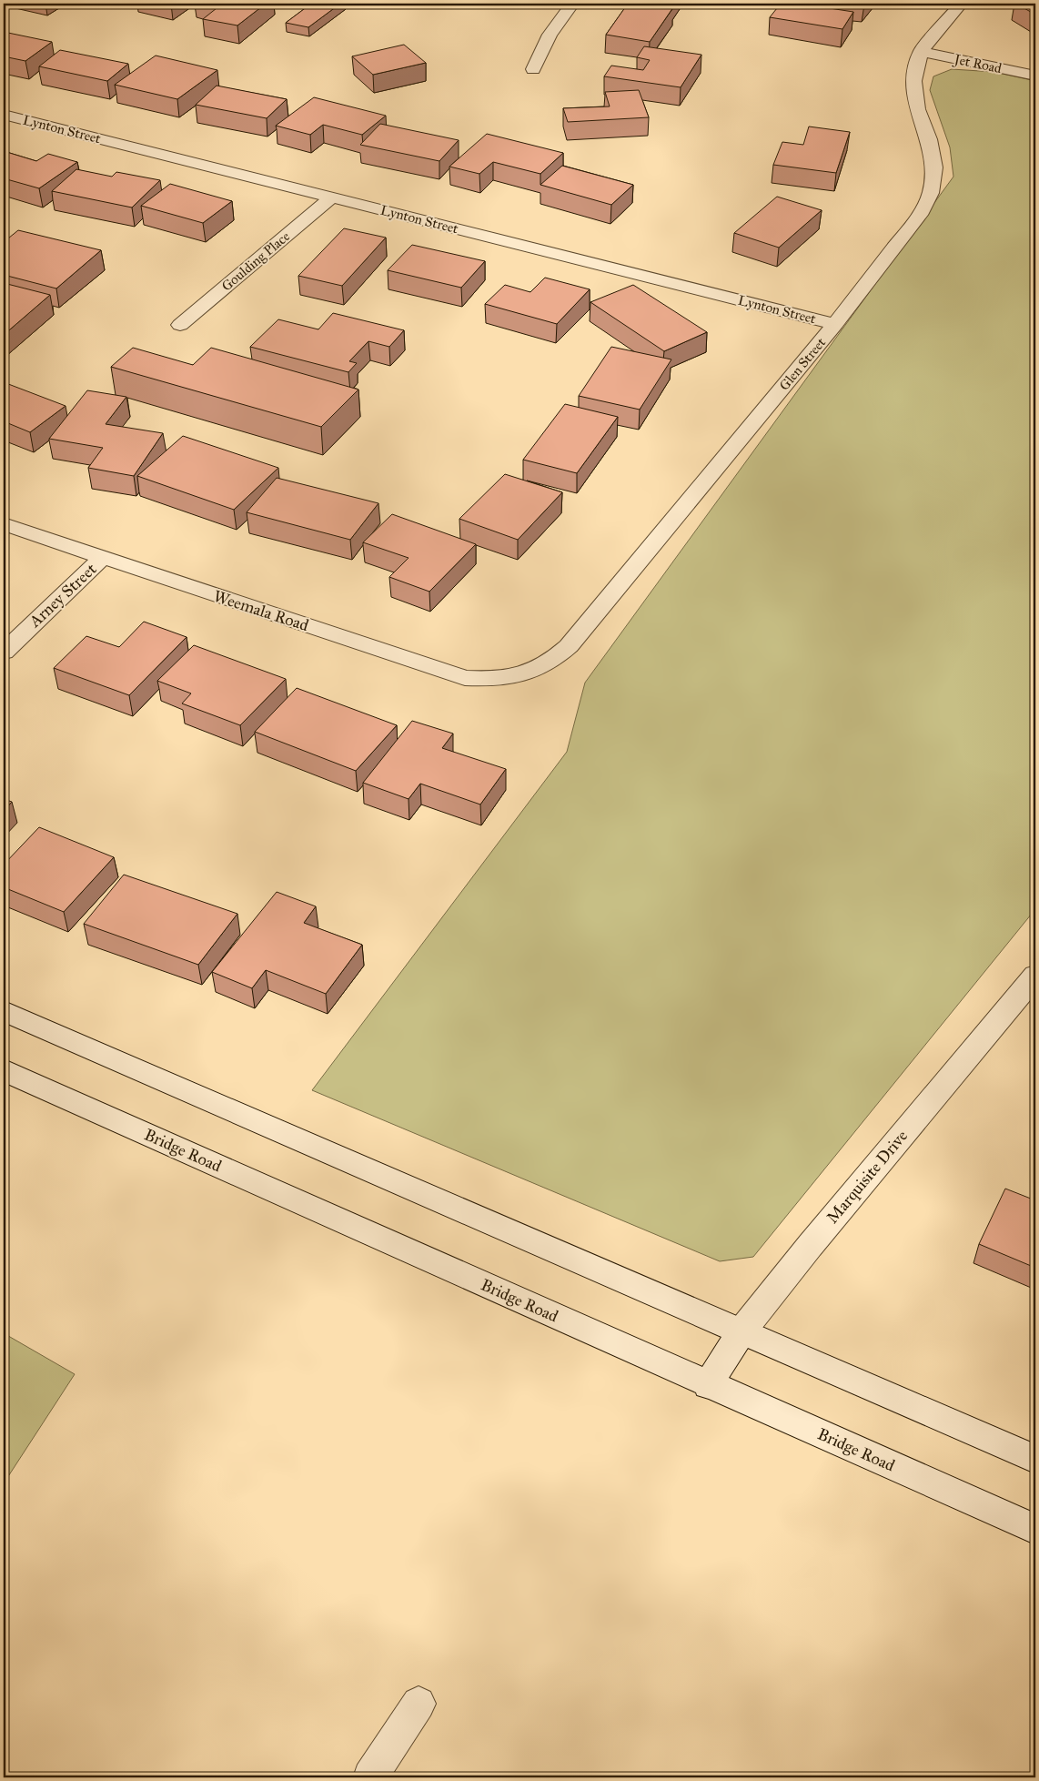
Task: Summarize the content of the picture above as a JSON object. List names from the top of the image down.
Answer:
{
  "streets": {
    "street": [
      "Jet Road",
      "Lynton Street",
      "Goulding Place",
      "Glen Street",
      "Arney Street",
      "Weemala Road",
      "Bridge Road",
      "Marquisite Drive"
    ]
  },
  "crossings": [
    ["Jet Road", "Glen Street"],
    ["Lynton Street", "Goulding Place"],
    ["Lynton Street", "Glen Street"],
    ["Glen Street", "Weemala Road"],
    ["Arney Street", "Weemala Road"],
    ["Bridge Road", "Marquisite Drive"]
  ]
}
